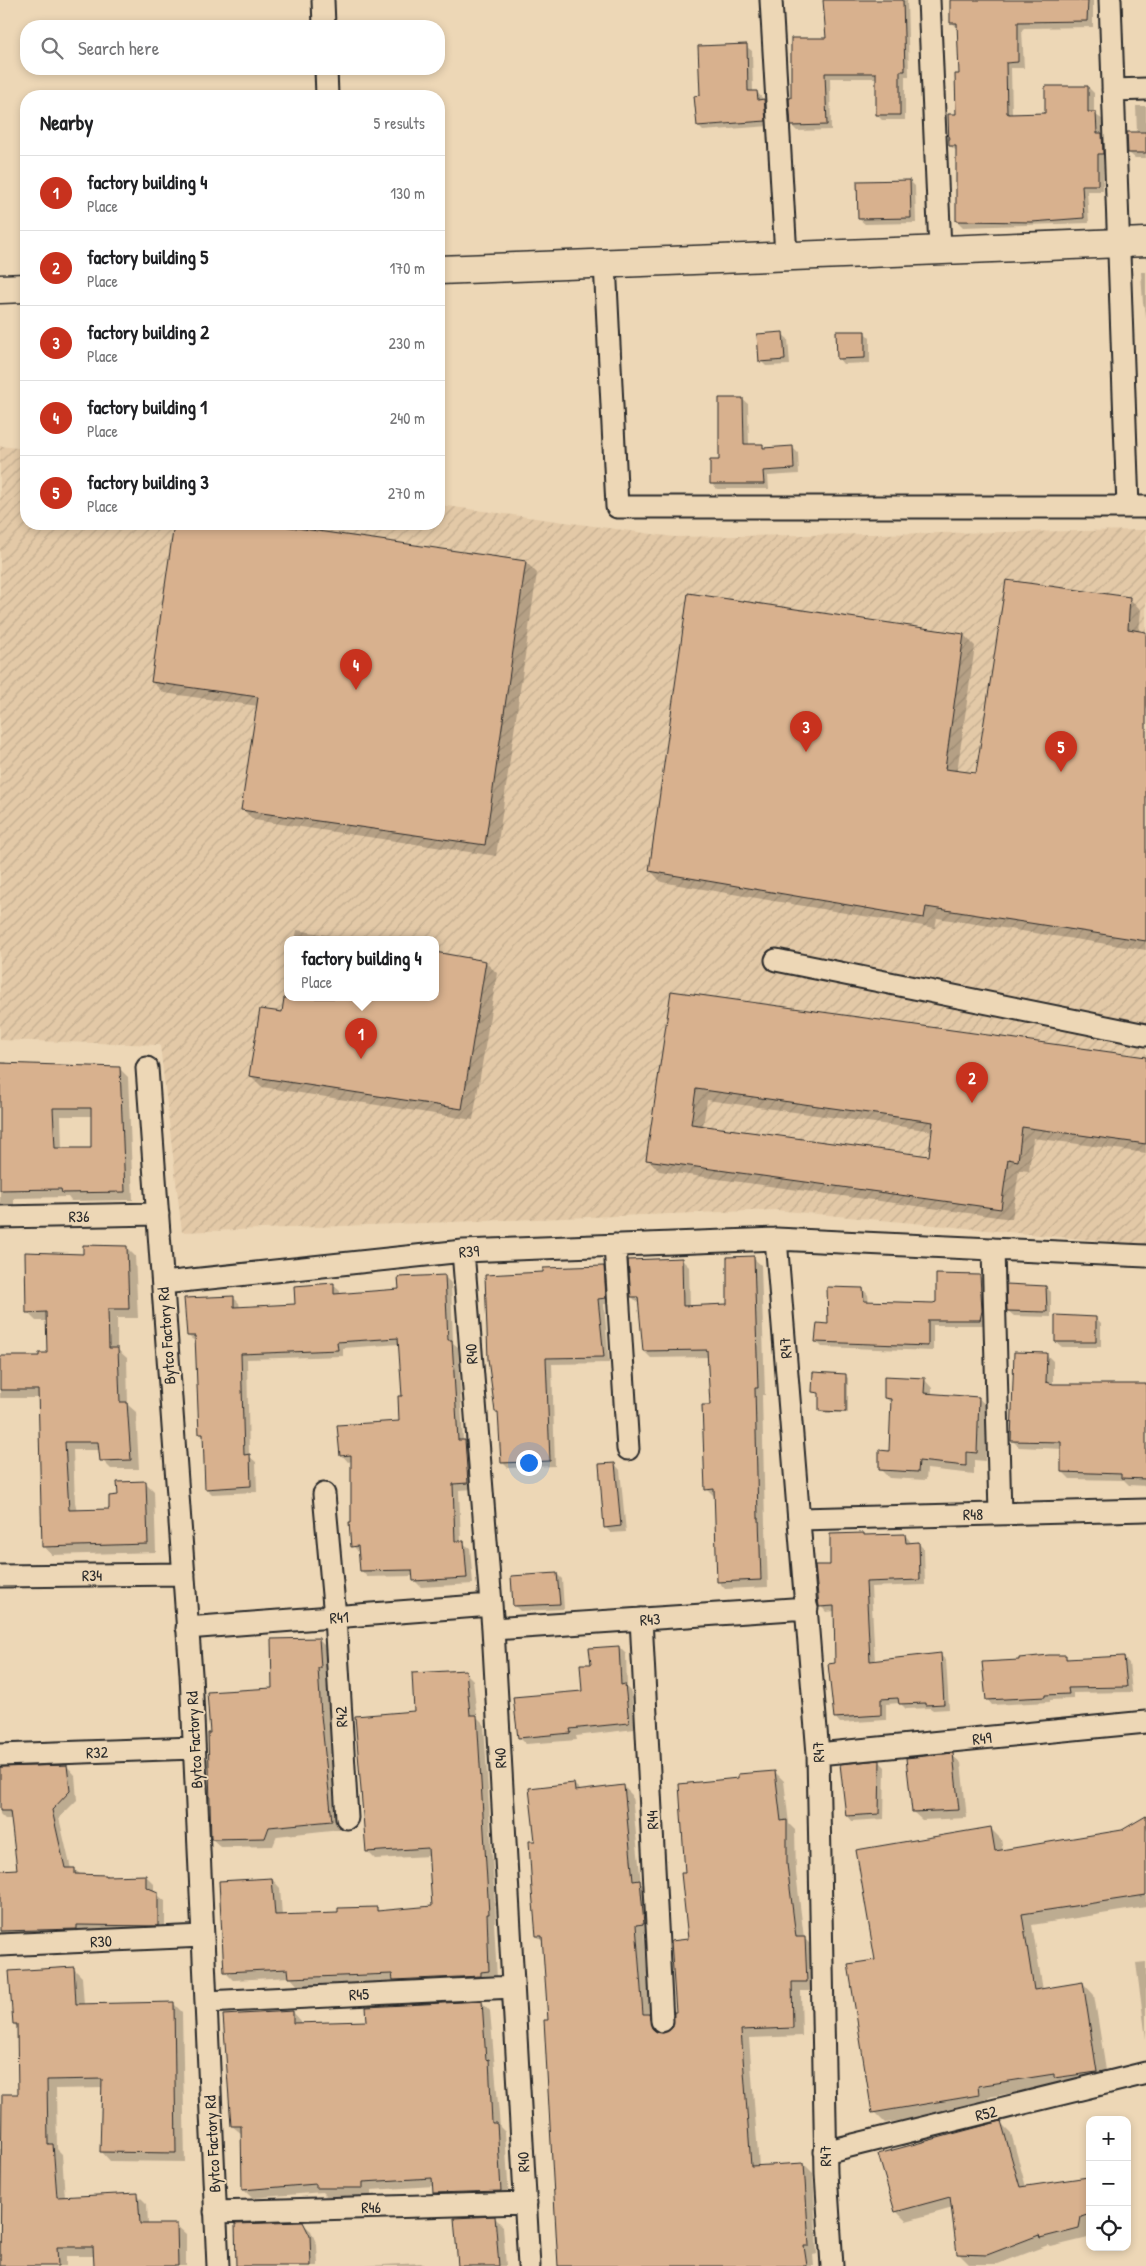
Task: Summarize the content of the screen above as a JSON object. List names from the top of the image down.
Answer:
{
  "streets": {
    "street": [
      "R36",
      "R39",
      "Bytco Factory Rd",
      "R47",
      "R40",
      "R48",
      "R34",
      "R41",
      "R43",
      "R42",
      "R49",
      "R32",
      "R44",
      "R30",
      "R45",
      "R52",
      "R46"
    ]
  },
  "crossings": [
    ["R36", "Bytco Factory Rd"],
    ["R39", "Bytco Factory Rd"],
    ["R39", "R47"],
    ["R39", "R40"],
    ["Bytco Factory Rd", "R34"],
    ["Bytco Factory Rd", "R41"],
    ["Bytco Factory Rd", "R32"],
    ["Bytco Factory Rd", "R30"],
    ["Bytco Factory Rd", "R45"],
    ["Bytco Factory Rd", "R46"],
    ["R47", "R48"],
    ["R47", "R43"],
    ["R47", "R49"],
    ["R47", "R52"],
    ["R40", "R41"],
    ["R40", "R43"],
    ["R40", "R45"],
    ["R40", "R46"],
    ["R41", "R42"],
    ["R43", "R44"]
  ],
  "page": {
    "search": "Search here",
    "heading": ["Nearby", "5 results"],
    "list": [
      {
        "mark": "1",
        "name": "factory building 4",
        "note": "Place",
        "value": "130 m"
      },
      {
        "mark": "2",
        "name": "factory building 5",
        "note": "Place",
        "value": "170 m"
      },
      {
        "mark": "3",
        "name": "factory building 2",
        "note": "Place",
        "value": "230 m"
      },
      {
        "mark": "4",
        "name": "factory building 1",
        "note": "Place",
        "value": "240 m"
      },
      {
        "mark": "5",
        "name": "factory building 3",
        "note": "Place",
        "value": "270 m"
      }
    ],
    "pins": [
      "4",
      "3",
      "5",
      "1",
      "2"
    ],
    "popup": ["factory building 4", "Place"],
    "map_buttons": ["+", "−"]
  }
}
